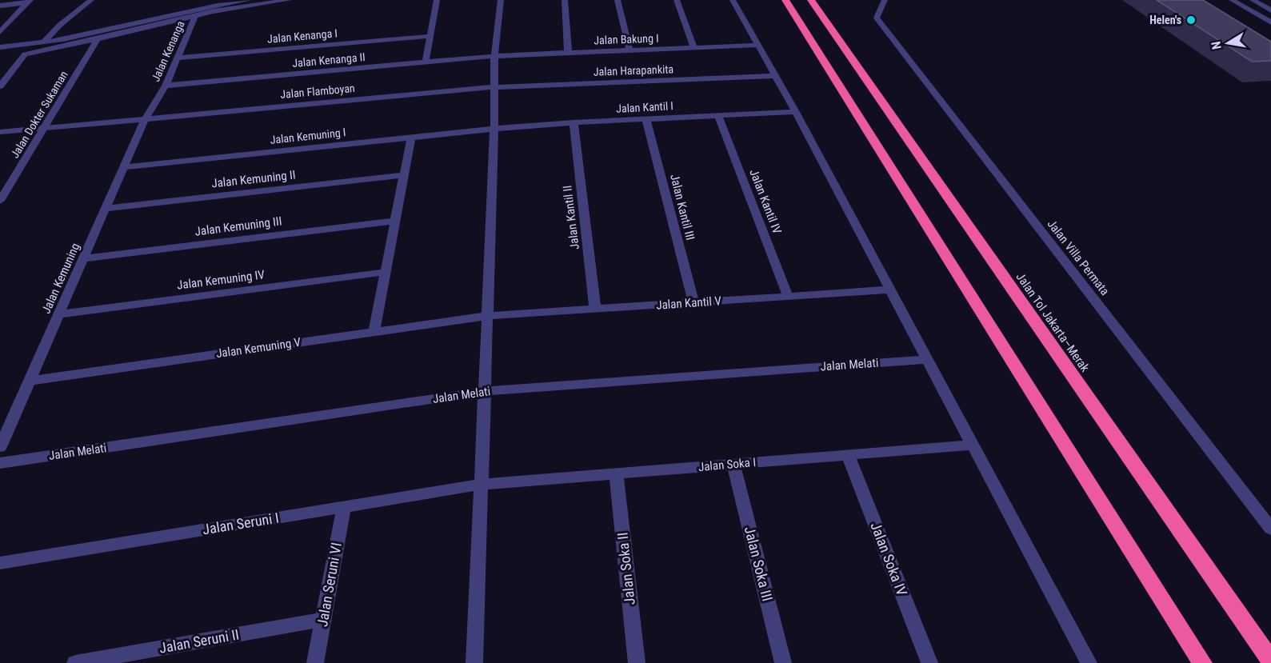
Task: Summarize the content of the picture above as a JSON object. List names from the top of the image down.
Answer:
{
  "streets": {
    "highway": ["Jalan Tol Jakarta–Merak"],
    "street": [
      "Jalan Kenanga I",
      "Jalan Bakung I",
      "Jalan Kenanga",
      "Jalan Kenanga II",
      "Jalan Harapankita",
      "Jalan Flamboyan",
      "Jalan Kantil I",
      "Jalan Dokter Sukaman",
      "Jalan Kemuning I",
      "Jalan Kemuning II",
      "Jalan Kantil IV",
      "Jalan Kantil III",
      "Jalan Kantil II",
      "Jalan Kemuning III",
      "Jalan Villa Permata",
      "Jalan Kemuning",
      "Jalan Kemuning IV",
      "Jalan Kantil V",
      "Jalan Kemuning V",
      "Jalan Melati",
      "Jalan Soka I",
      "Jalan Seruni I",
      "Jalan Soka IV",
      "Jalan Soka III",
      "Jalan Soka II",
      "Jalan Seruni VI",
      "Jalan Seruni II"
    ]
  },
  "crossings": [
    ["Jalan Kenanga I", "Jalan Kenanga"],
    ["Jalan Bakung I", "Jalan Kenanga II"],
    ["Jalan Kenanga", "Jalan Kenanga II"],
    ["Jalan Kenanga", "Jalan Flamboyan"],
    ["Jalan Kenanga", "Jalan Kemuning"],
    ["Jalan Harapankita", "Jalan Flamboyan"],
    ["Jalan Flamboyan", "Jalan Dokter Sukaman"],
    ["Jalan Flamboyan", "Jalan Kemuning"],
    ["Jalan Kantil I", "Jalan Kemuning I"],
    ["Jalan Kantil I", "Jalan Kantil IV"],
    ["Jalan Kantil I", "Jalan Kantil III"],
    ["Jalan Kantil I", "Jalan Kantil II"],
    ["Jalan Kemuning I", "Jalan Kemuning"],
    ["Jalan Kemuning II", "Jalan Kemuning"],
    ["Jalan Kantil IV", "Jalan Kantil V"],
    ["Jalan Kantil III", "Jalan Kantil V"],
    ["Jalan Kantil II", "Jalan Kantil V"],
    ["Jalan Kemuning III", "Jalan Kemuning"],
    ["Jalan Kemuning", "Jalan Kemuning IV"],
    ["Jalan Kemuning", "Jalan Kemuning V"],
    ["Jalan Kantil V", "Jalan Kemuning V"],
    ["Jalan Soka I", "Jalan Seruni I"],
    ["Jalan Soka I", "Jalan Soka IV"],
    ["Jalan Soka I", "Jalan Soka III"],
    ["Jalan Soka I", "Jalan Soka II"],
    ["Jalan Seruni I", "Jalan Seruni VI"],
    ["Jalan Seruni VI", "Jalan Seruni II"]
  ],
  "places": ["Helen's"],
  "north": "left"
}
